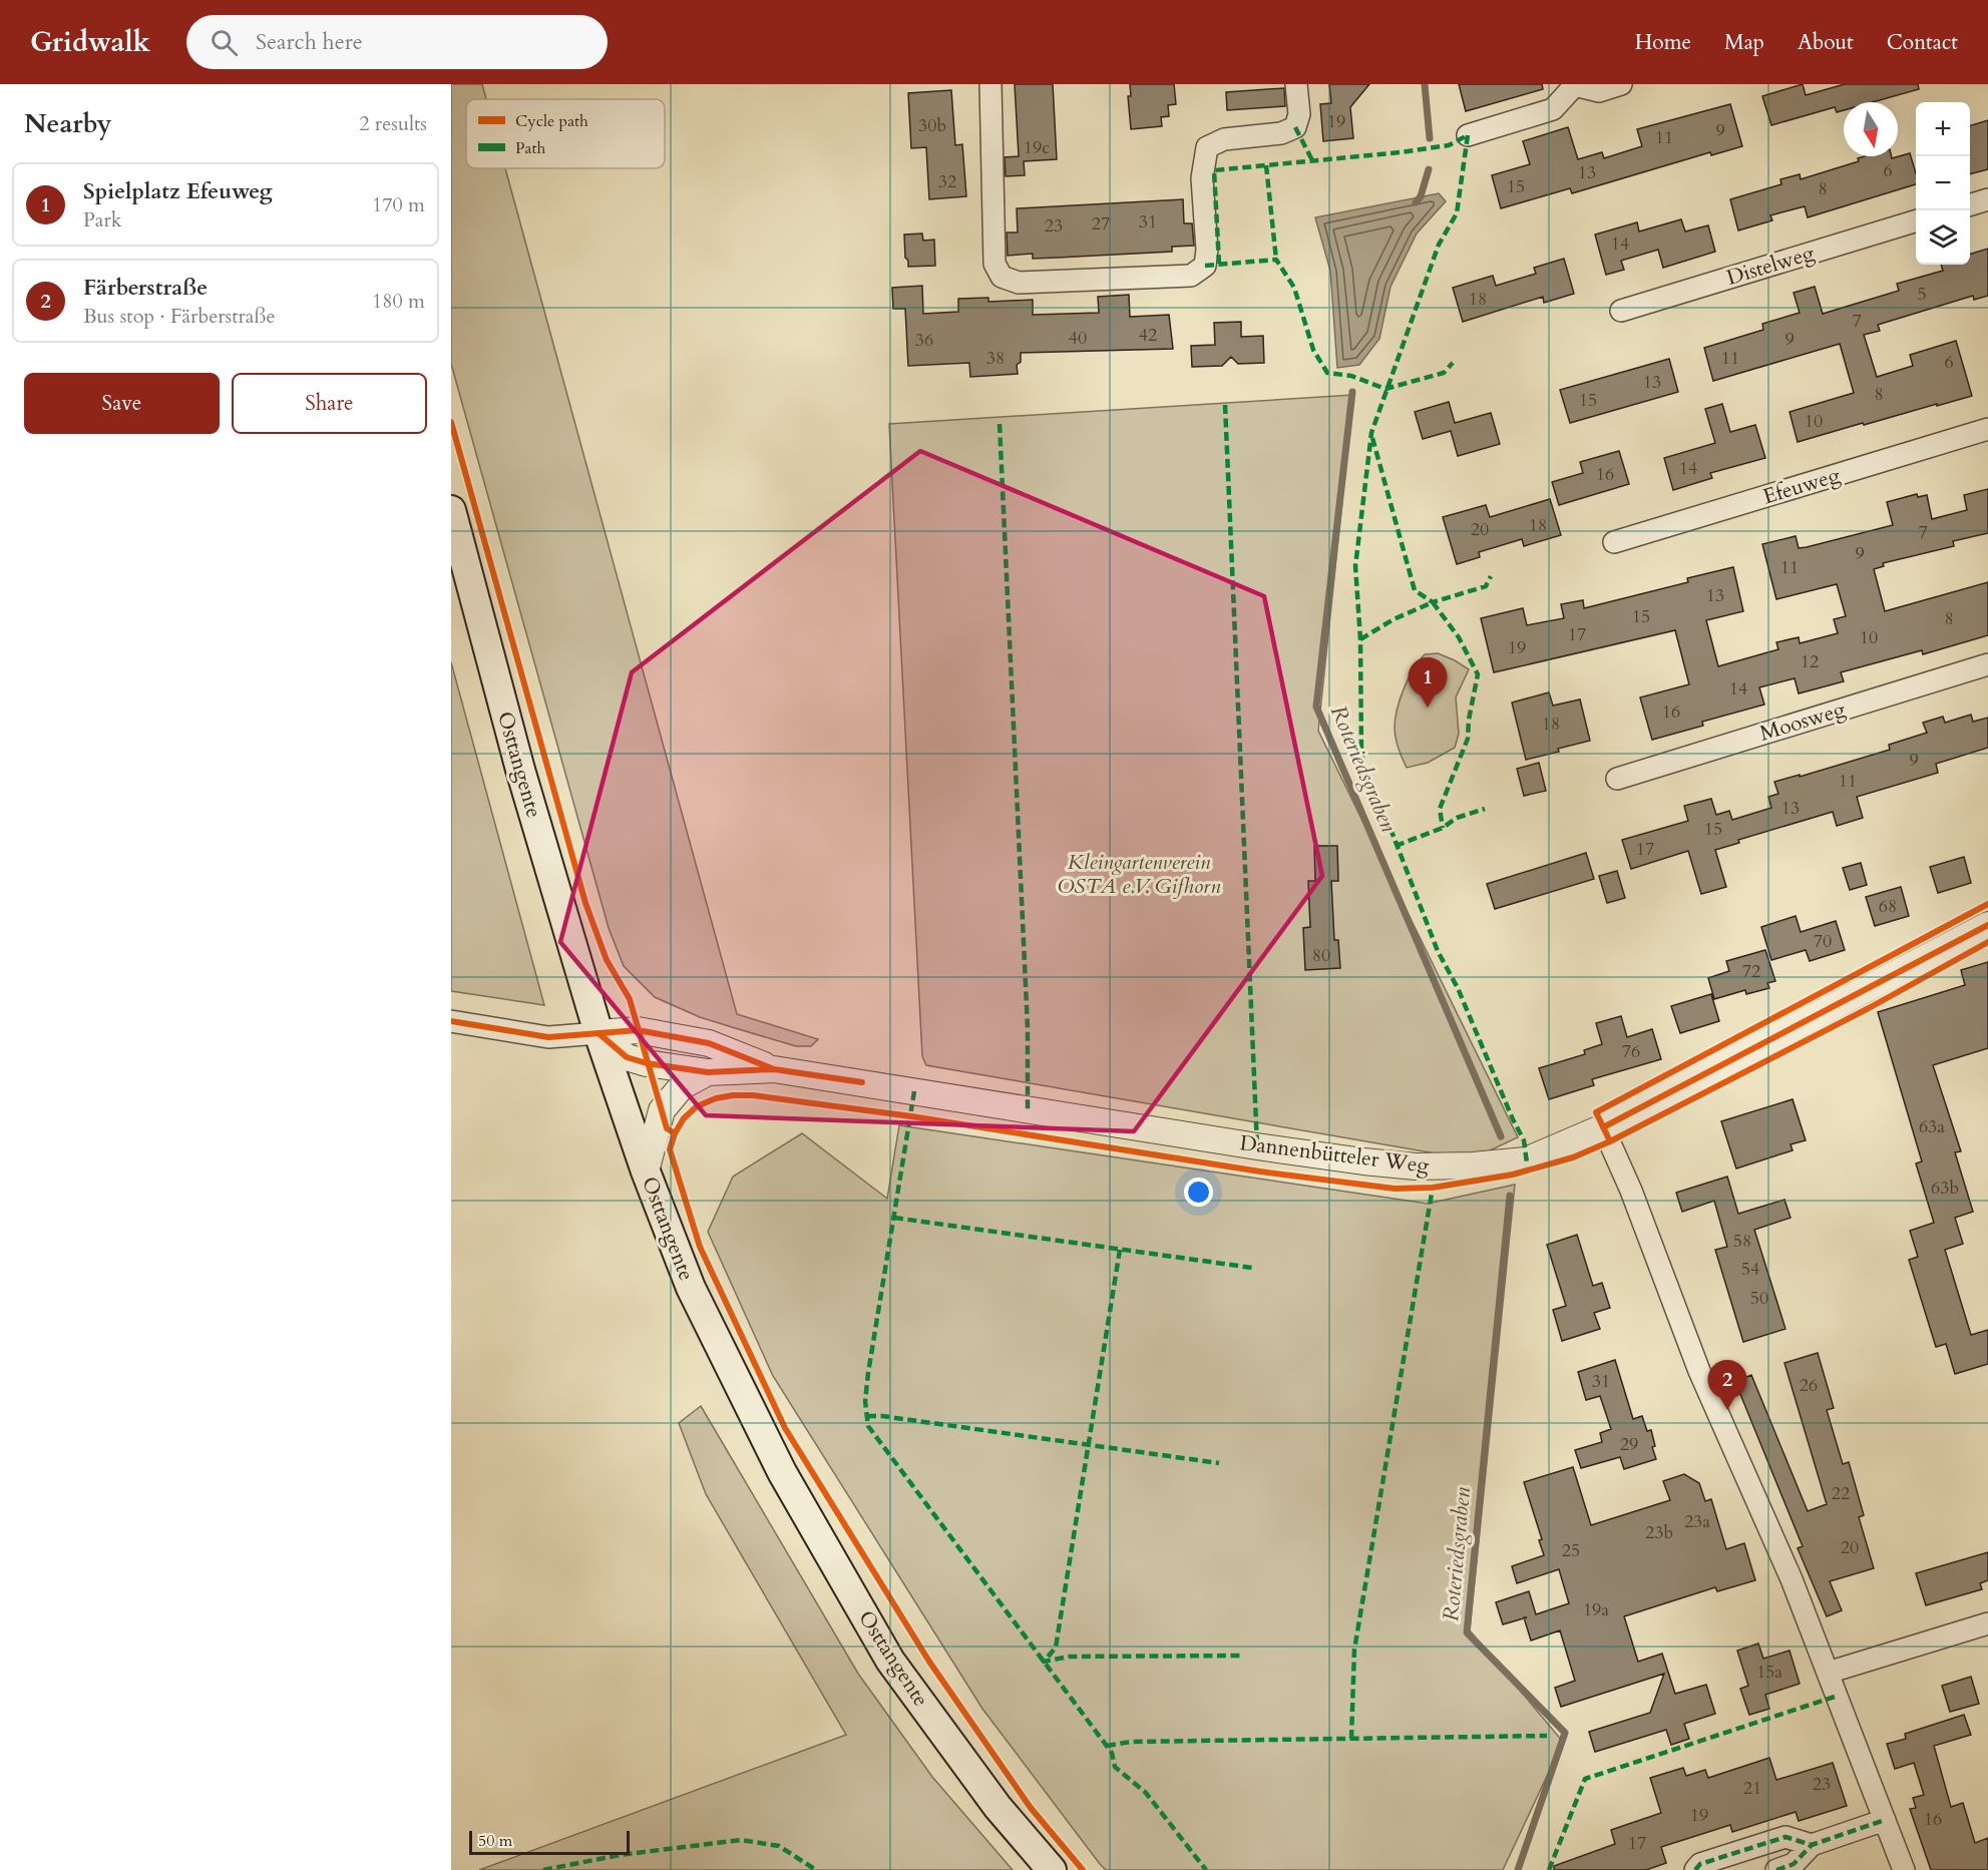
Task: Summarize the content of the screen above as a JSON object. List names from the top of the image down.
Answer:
{
  "streets": {
    "main road": ["Osttangente"],
    "street": [
      "Distelweg",
      "Efeuweg",
      "Moosweg",
      "Dannenbütteler Weg"
    ]
  },
  "crossings": [
    ["Osttangente", "Dannenbütteler Weg"]
  ],
  "water": ["Roteriedsgraben"],
  "parks": ["Kleingartenverein OSTA e.V. Gifhorn"],
  "house_numbers": [
    "19",
    "30b",
    "9",
    "11",
    "19c",
    "6",
    "13",
    "32",
    "15",
    "8",
    "31",
    "27",
    "23",
    "14",
    "5",
    "18",
    "7",
    "42",
    "40",
    "9",
    "36",
    "38",
    "11",
    "6",
    "13",
    "8",
    "15",
    "10",
    "14",
    "16",
    "18",
    "20",
    "7",
    "9",
    "11",
    "13",
    "15",
    "8",
    "17",
    "10",
    "19",
    "12",
    "14",
    "16",
    "18",
    "9",
    "11",
    "13",
    "15",
    "17",
    "68",
    "70",
    "80",
    "72",
    "76",
    "63a",
    "63b",
    "58",
    "54",
    "50",
    "31",
    "26",
    "29",
    "22",
    "23a",
    "23b",
    "20",
    "25",
    "19a",
    "15a",
    "23",
    "21",
    "19",
    "16",
    "17"
  ],
  "legend": ["Cycle path", "Path"],
  "scale_bar": "50 m",
  "north": "bottom",
  "page": {
    "header": "Gridwalk",
    "search": "Search here",
    "nav": [
      "Home",
      "Map",
      "About",
      "Contact"
    ],
    "heading": ["Nearby", "2 results"],
    "map_buttons": ["+", "−"],
    "list": [
      {
        "mark": "1",
        "name": "Spielplatz Efeuweg",
        "note": "Park",
        "value": "170 m"
      },
      {
        "mark": "2",
        "name": "Färberstraße",
        "note": "Bus stop · Färberstraße",
        "value": "180 m"
      }
    ],
    "buttons": ["Save", "Share"],
    "pins": ["1", "2"],
    "scale": "50 m"
  }
}
